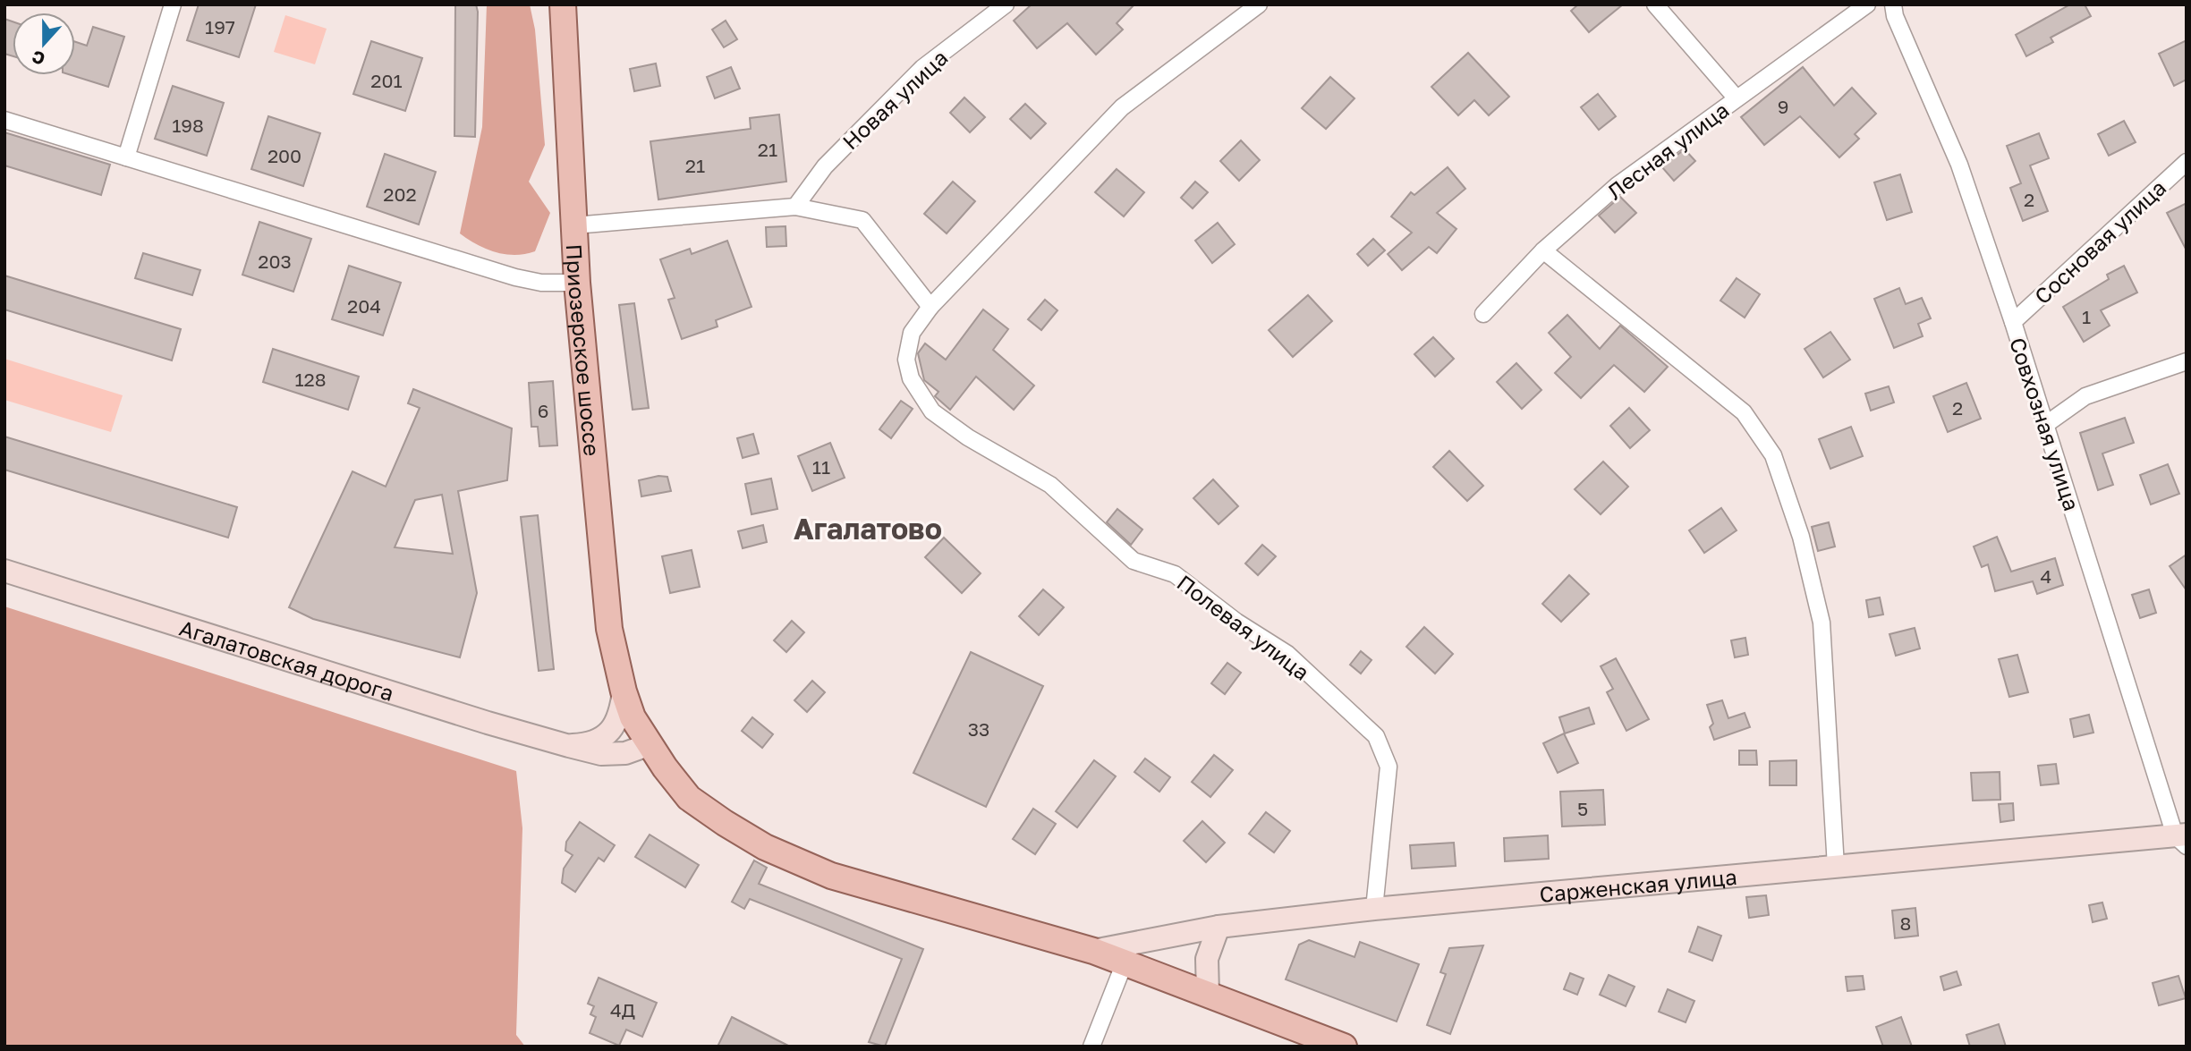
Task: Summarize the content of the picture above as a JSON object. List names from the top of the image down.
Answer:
{
  "streets": {
    "main road": ["Приозерское шоссе", "Агалатовская дорога", "Сарженская улица"],
    "street": [
      "Новая улица",
      "Лесная улица",
      "Сосновая улица",
      "Совхозная улица",
      "Полевая улица"
    ]
  },
  "crossings": [
    ["Сосновая улица", "Совхозная улица"],
    ["Приозерское шоссе", "Агалатовская дорога"],
    ["Приозерское шоссе", "Сарженская улица"],
    ["Совхозная улица", "Сарженская улица"],
    ["Полевая улица", "Сарженская улица"]
  ],
  "districts": ["Агалатово"],
  "house_numbers": [
    "197",
    "201",
    "9",
    "198",
    "21",
    "200",
    "21",
    "202",
    "2",
    "203",
    "204",
    "1",
    "128",
    "2",
    "6",
    "11",
    "4",
    "33",
    "5",
    "8",
    "4Д"
  ],
  "north": "bottom"
}
